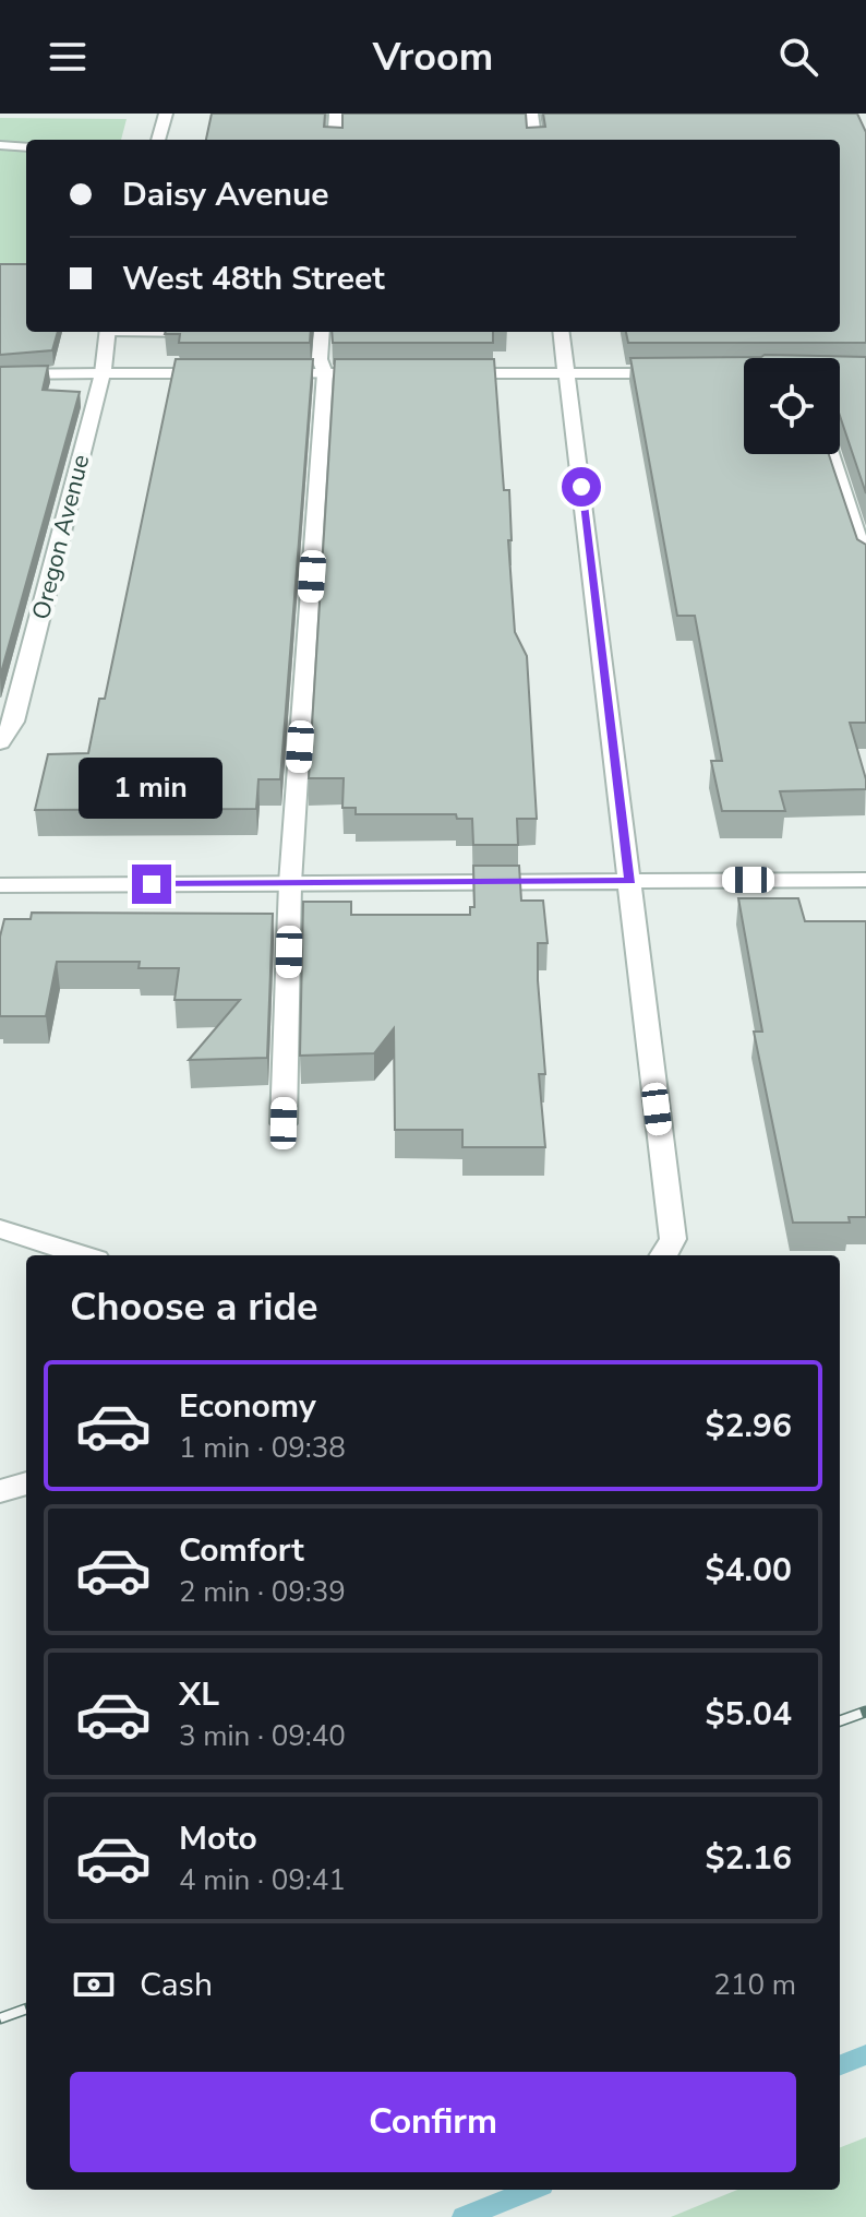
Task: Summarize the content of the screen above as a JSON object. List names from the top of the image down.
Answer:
{
  "streets": {
    "street": ["Oregon Avenue"]
  },
  "page": {
    "header": "Vroom",
    "banner": ["Daisy Avenue", "West 48th Street"],
    "bubble": "1 min",
    "heading": "Choose a ride",
    "list": [
      {
        "name": "Economy",
        "note": "1 min · 09:38",
        "value": "$2.96"
      },
      {
        "name": "Comfort",
        "note": "2 min · 09:39",
        "value": "$4.00"
      },
      {
        "name": "XL",
        "note": "3 min · 09:40",
        "value": "$5.04"
      },
      {
        "name": "Moto",
        "note": "4 min · 09:41",
        "value": "$2.16"
      }
    ],
    "pay": ["Cash", "210 m"],
    "buttons": "Confirm"
  }
}
